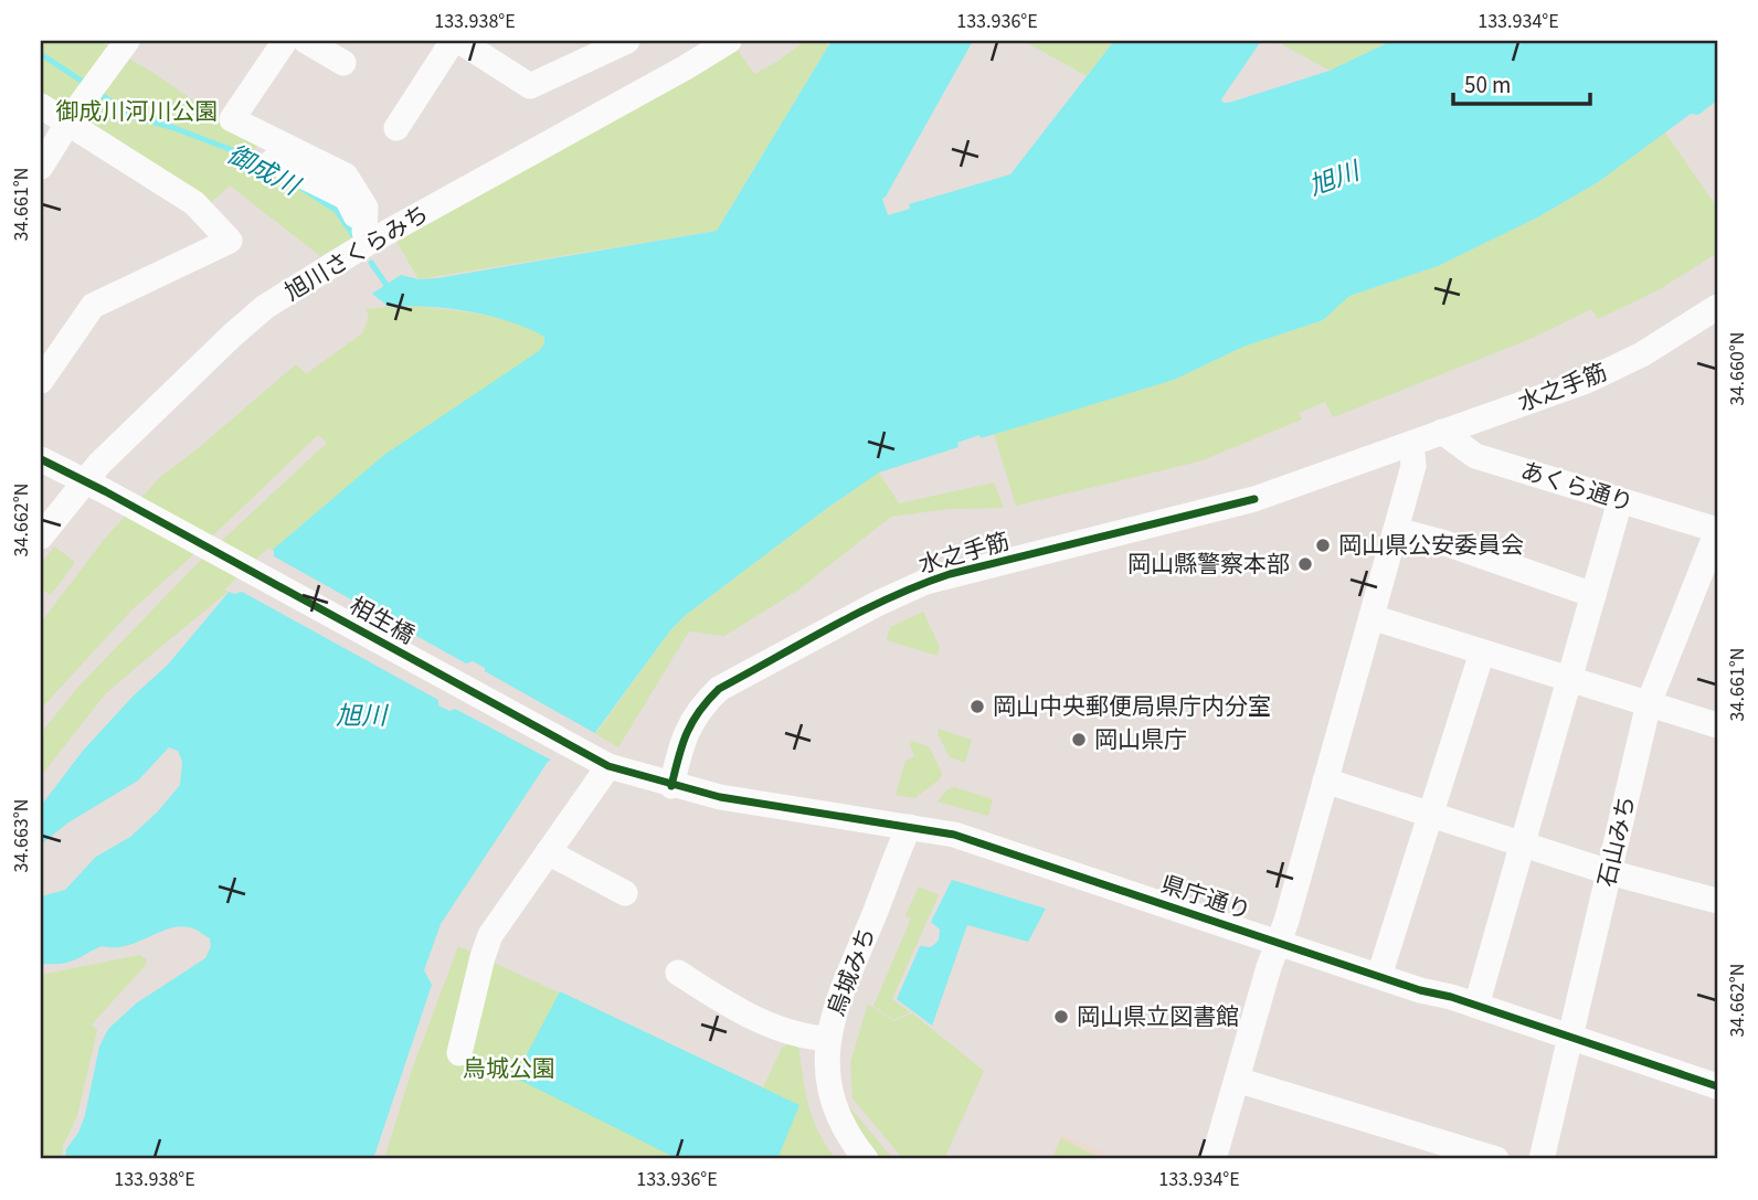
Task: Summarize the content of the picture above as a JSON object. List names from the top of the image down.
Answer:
{
  "streets": {
    "street": [
      "旭川さくらみち",
      "水之手筋",
      "あくら通り",
      "相生橋",
      "石山みち",
      "県庁通り",
      "烏城みち"
    ]
  },
  "crossings": [
    ["旭川さくらみち", "相生橋"],
    ["水之手筋", "あくら通り"],
    ["水之手筋", "相生橋"],
    ["水之手筋", "県庁通り"],
    ["あくら通り", "石山みち"],
    ["相生橋", "県庁通り"],
    ["石山みち", "県庁通り"],
    ["県庁通り", "烏城みち"]
  ],
  "water": ["御成川", "旭川"],
  "parks": ["御成川河川公園", "烏城公園"],
  "places": [
    "岡山県公安委員会",
    "岡山縣警察本部",
    "岡山中央郵便局県庁内分室",
    "岡山県庁",
    "岡山県立図書館"
  ],
  "scale_bar": "50 m",
  "coordinates": [
    "133.938°E",
    "133.936°E",
    "133.934°E",
    "34.661°N",
    "34.660°N",
    "34.662°N",
    "34.663°N"
  ]
}
